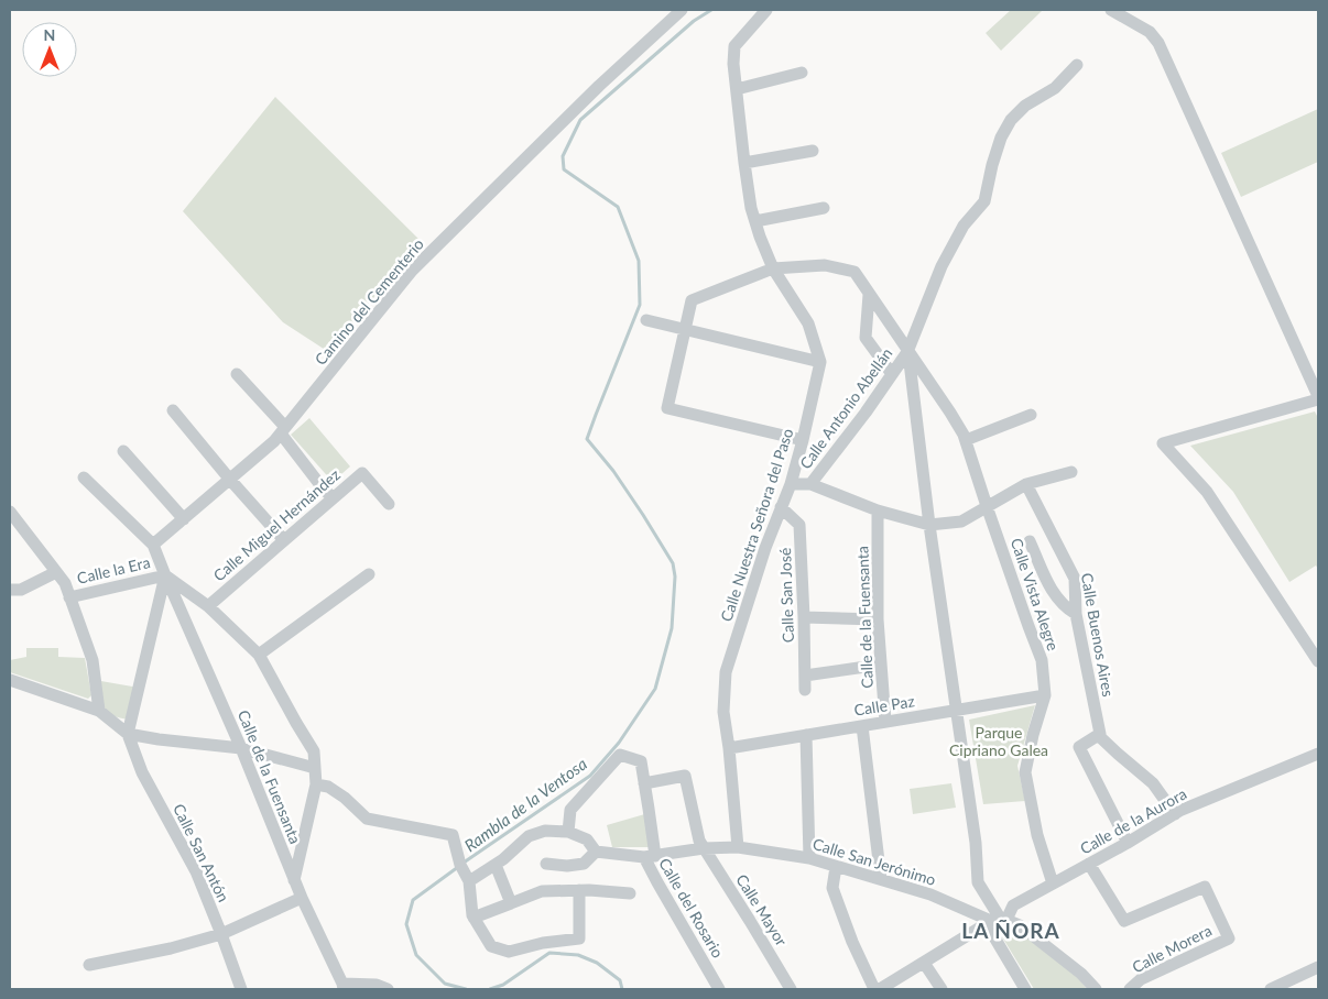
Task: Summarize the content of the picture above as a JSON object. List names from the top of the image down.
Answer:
{
  "streets": {
    "street": [
      "Camino del Cementerio",
      "Calle Antonio Abellán",
      "Calle Miguel Hernández",
      "Calle Nuestra Señora del Paso",
      "Calle la Era",
      "Calle Vista Alegre",
      "Calle San José",
      "Calle de la Fuensanta",
      "Calle Buenos Aires",
      "Calle Paz",
      "Calle de la Aurora",
      "Calle San Antón",
      "Calle San Jerónimo",
      "Calle del Rosario",
      "Calle Mayor",
      "Calle Morera"
    ]
  },
  "crossings": [
    ["Camino del Cementerio", "Calle de la Fuensanta"],
    ["Calle Antonio Abellán", "Calle Vista Alegre"],
    ["Calle Nuestra Señora del Paso", "Calle San José"],
    ["Calle Nuestra Señora del Paso", "Calle Paz"],
    ["Calle Nuestra Señora del Paso", "Calle San Jerónimo"],
    ["Calle la Era", "Calle de la Fuensanta"],
    ["Calle Vista Alegre", "Calle Paz"],
    ["Calle de la Fuensanta", "Calle Paz"],
    ["Calle de la Aurora", "Calle San Jerónimo"],
    ["Calle de la Aurora", "Calle Morera"],
    ["Calle San Jerónimo", "Calle del Rosario"],
    ["Calle San Jerónimo", "Calle Mayor"]
  ],
  "districts": ["LA ÑORA"],
  "water": ["Rambla de la Ventosa"],
  "parks": ["Parque Cipriano Galea"],
  "north": "top"
}
